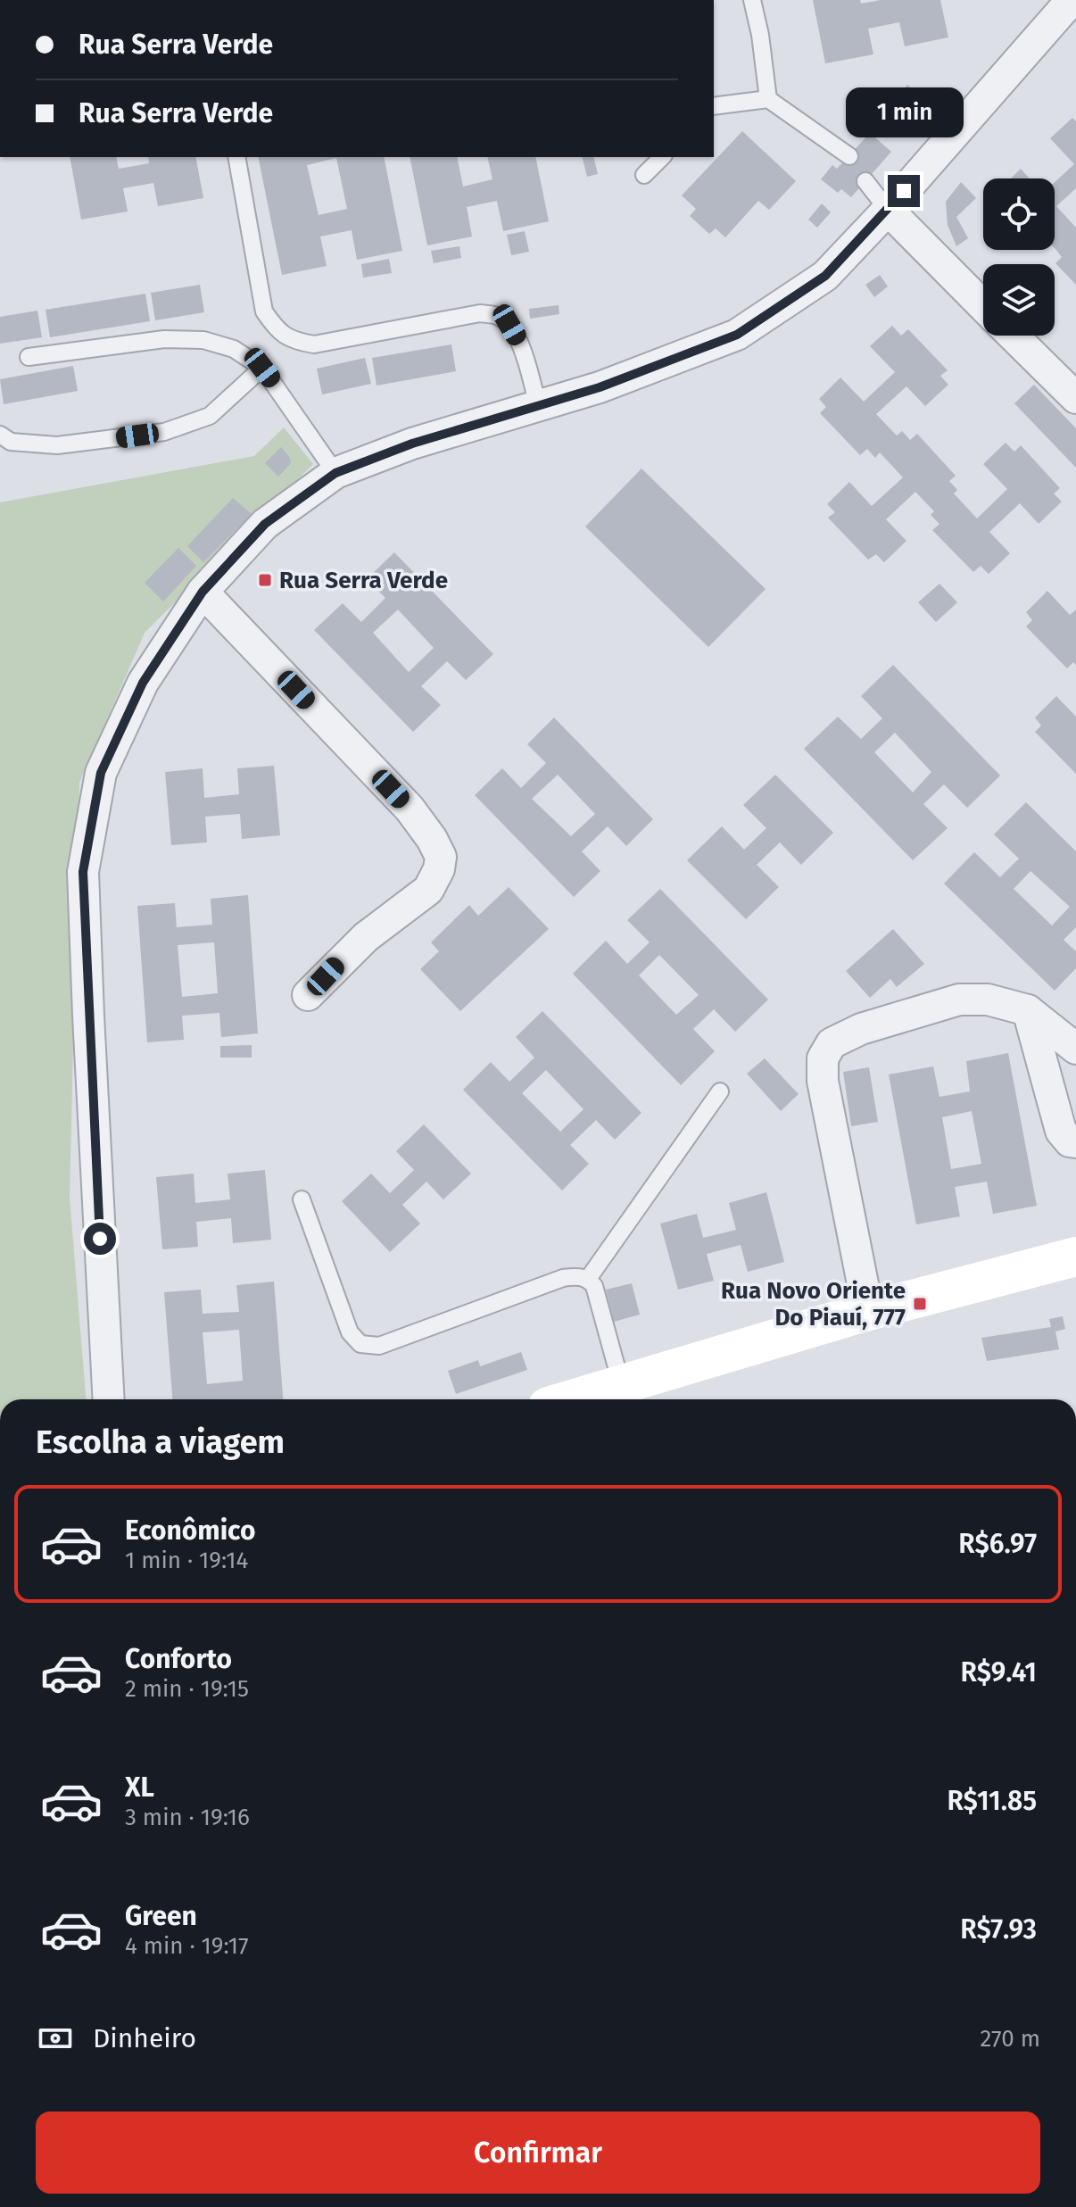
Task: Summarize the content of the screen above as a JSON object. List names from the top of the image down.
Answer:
{
  "places": {
    "transit": ["Rua Serra Verde", "Rua Novo Oriente Do Piauí, 777"]
  },
  "page": {
    "banner": ["Rua Serra Verde", "Rua Serra Verde"],
    "bubble": "1 min",
    "heading": "Escolha a viagem",
    "list": [
      {
        "name": "Econômico",
        "note": "1 min · 19:14",
        "value": "R$6.97"
      },
      {
        "name": "Conforto",
        "note": "2 min · 19:15",
        "value": "R$9.41"
      },
      {
        "name": "XL",
        "note": "3 min · 19:16",
        "value": "R$11.85"
      },
      {
        "name": "Green",
        "note": "4 min · 19:17",
        "value": "R$7.93"
      }
    ],
    "pay": ["Dinheiro", "270 m"],
    "buttons": "Confirmar"
  }
}
